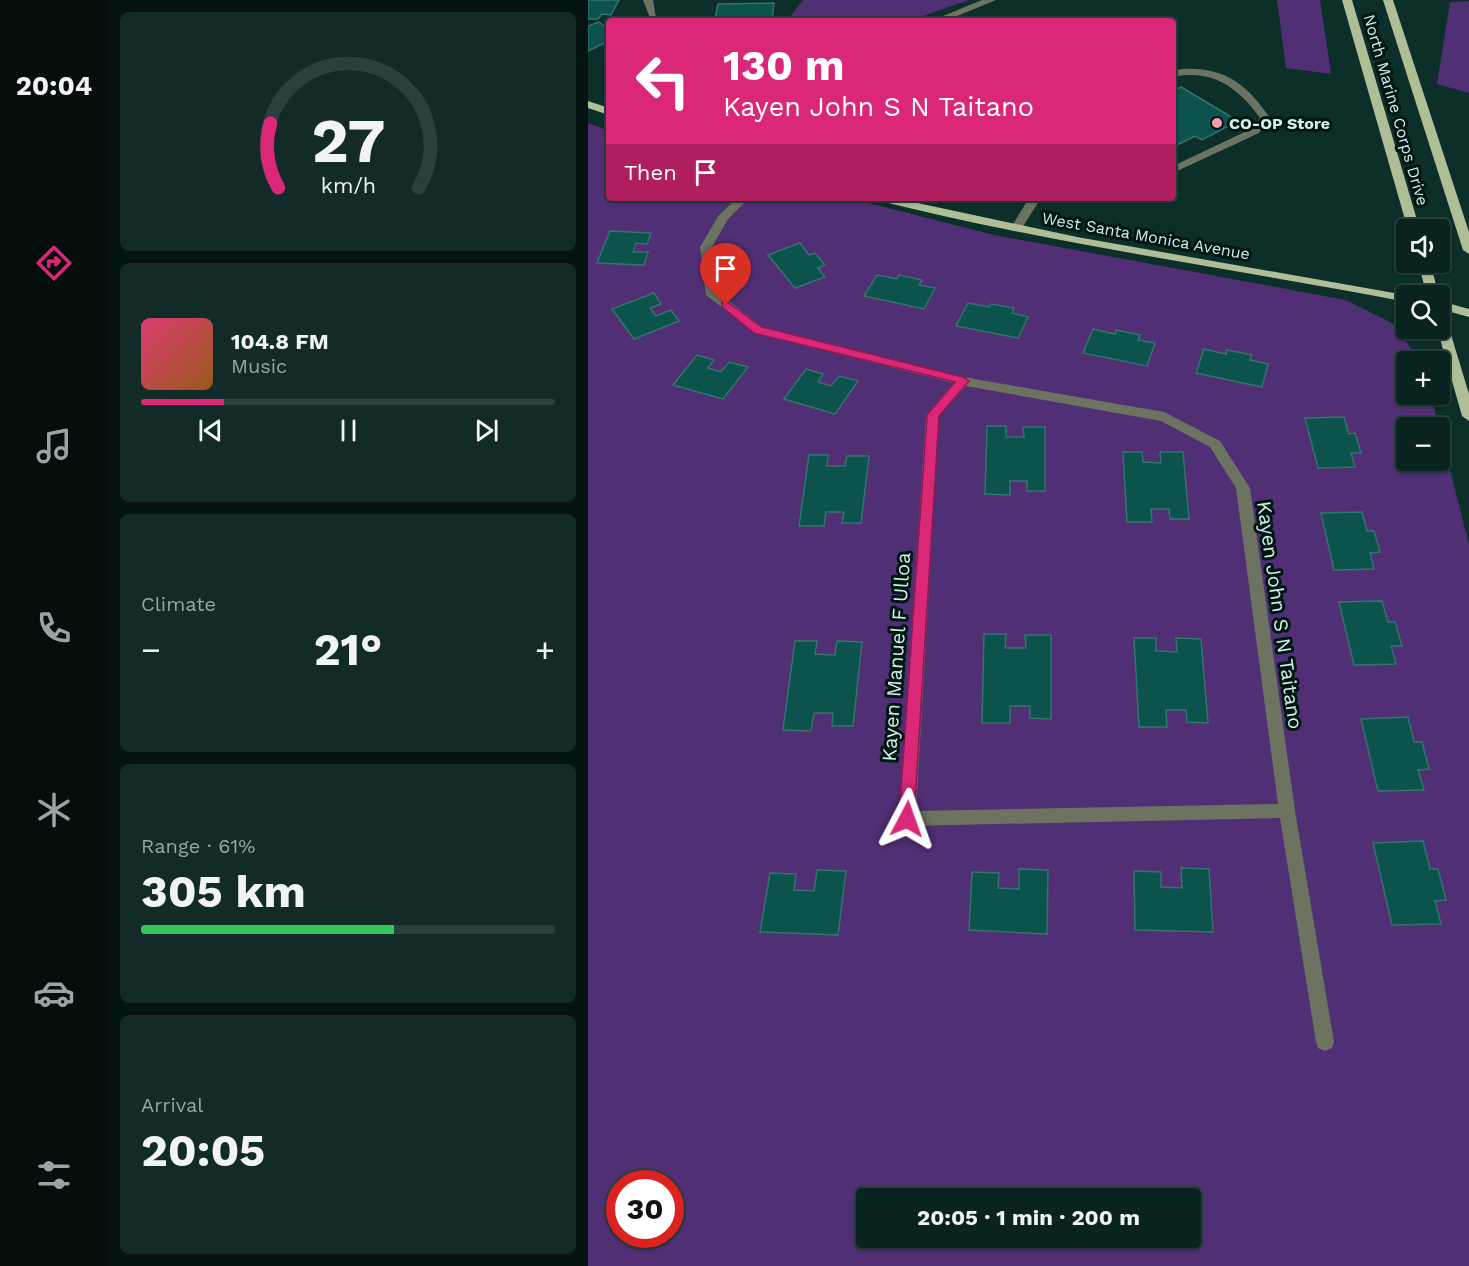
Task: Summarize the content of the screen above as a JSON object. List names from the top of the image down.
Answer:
{
  "streets": {
    "main road": ["North Marine Corps Drive", "West Santa Monica Avenue"],
    "street": ["Kayen John S N Taitano", "Kayen Manuel F Ulloa"]
  },
  "crossings": [
    ["Kayen John S N Taitano", "Kayen Manuel F Ulloa"]
  ],
  "places": ["CO-OP Store"],
  "page": {
    "tabs": "20:04",
    "turn": ["130 m", "Kayen John S N Taitano"],
    "then": "Then",
    "map_buttons": ["+", "−"],
    "song": ["104.8 FM", "Music"],
    "tile": [
      "Climate",
      ["Range · 61%", "305 km"],
      ["Arrival", "20:05"]
    ],
    "heat": ["−", "21°", "+"],
    "limit": "30",
    "trip": "20:05 · 1 min · 200 m",
    "gauge": ["27", "km/h"]
  }
}
